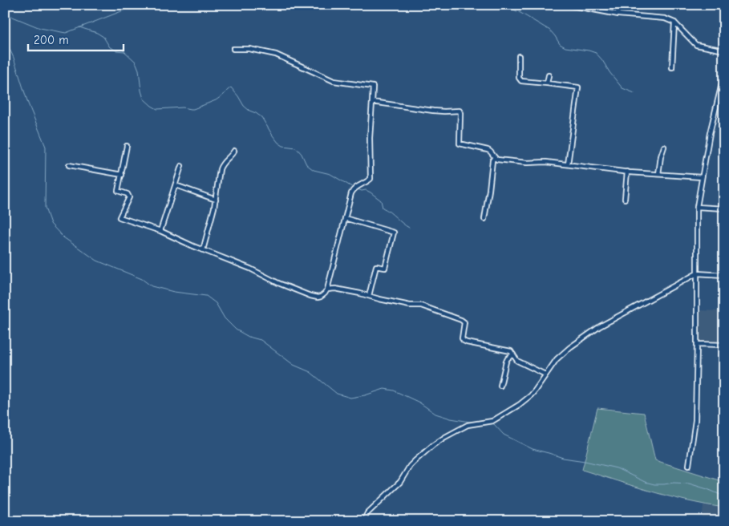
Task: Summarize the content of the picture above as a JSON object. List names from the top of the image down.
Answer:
{
  "scale_bar": "200 m"
}
